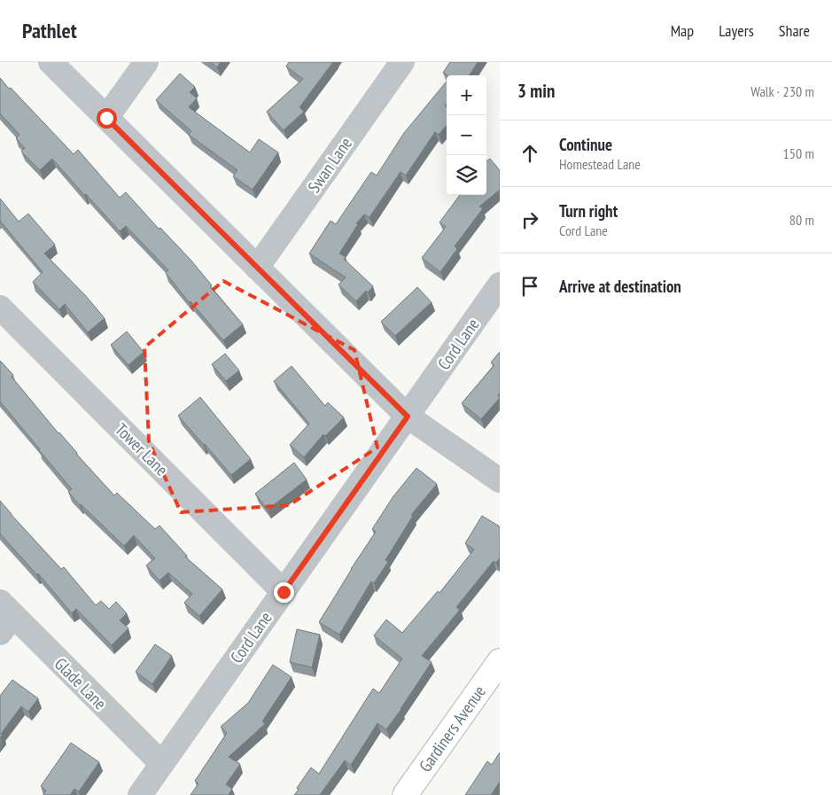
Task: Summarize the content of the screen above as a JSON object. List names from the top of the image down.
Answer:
{
  "streets": {
    "main road": ["Gardiners Avenue"],
    "street": [
      "Swan Lane",
      "Cord Lane",
      "Tower Lane",
      "Glade Lane"
    ]
  },
  "crossings": [
    ["Cord Lane", "Tower Lane"],
    ["Cord Lane", "Glade Lane"]
  ],
  "page": {
    "header": "Pathlet",
    "nav": ["Map", "Layers", "Share"],
    "heading": ["3 min", "Walk · 230 m"],
    "map_buttons": ["+", "−"],
    "list": [
      ["Continue", "Homestead Lane", "150 m"],
      ["Turn right", "Cord Lane", "80 m"],
      "Arrive at destination"
    ]
  }
}
